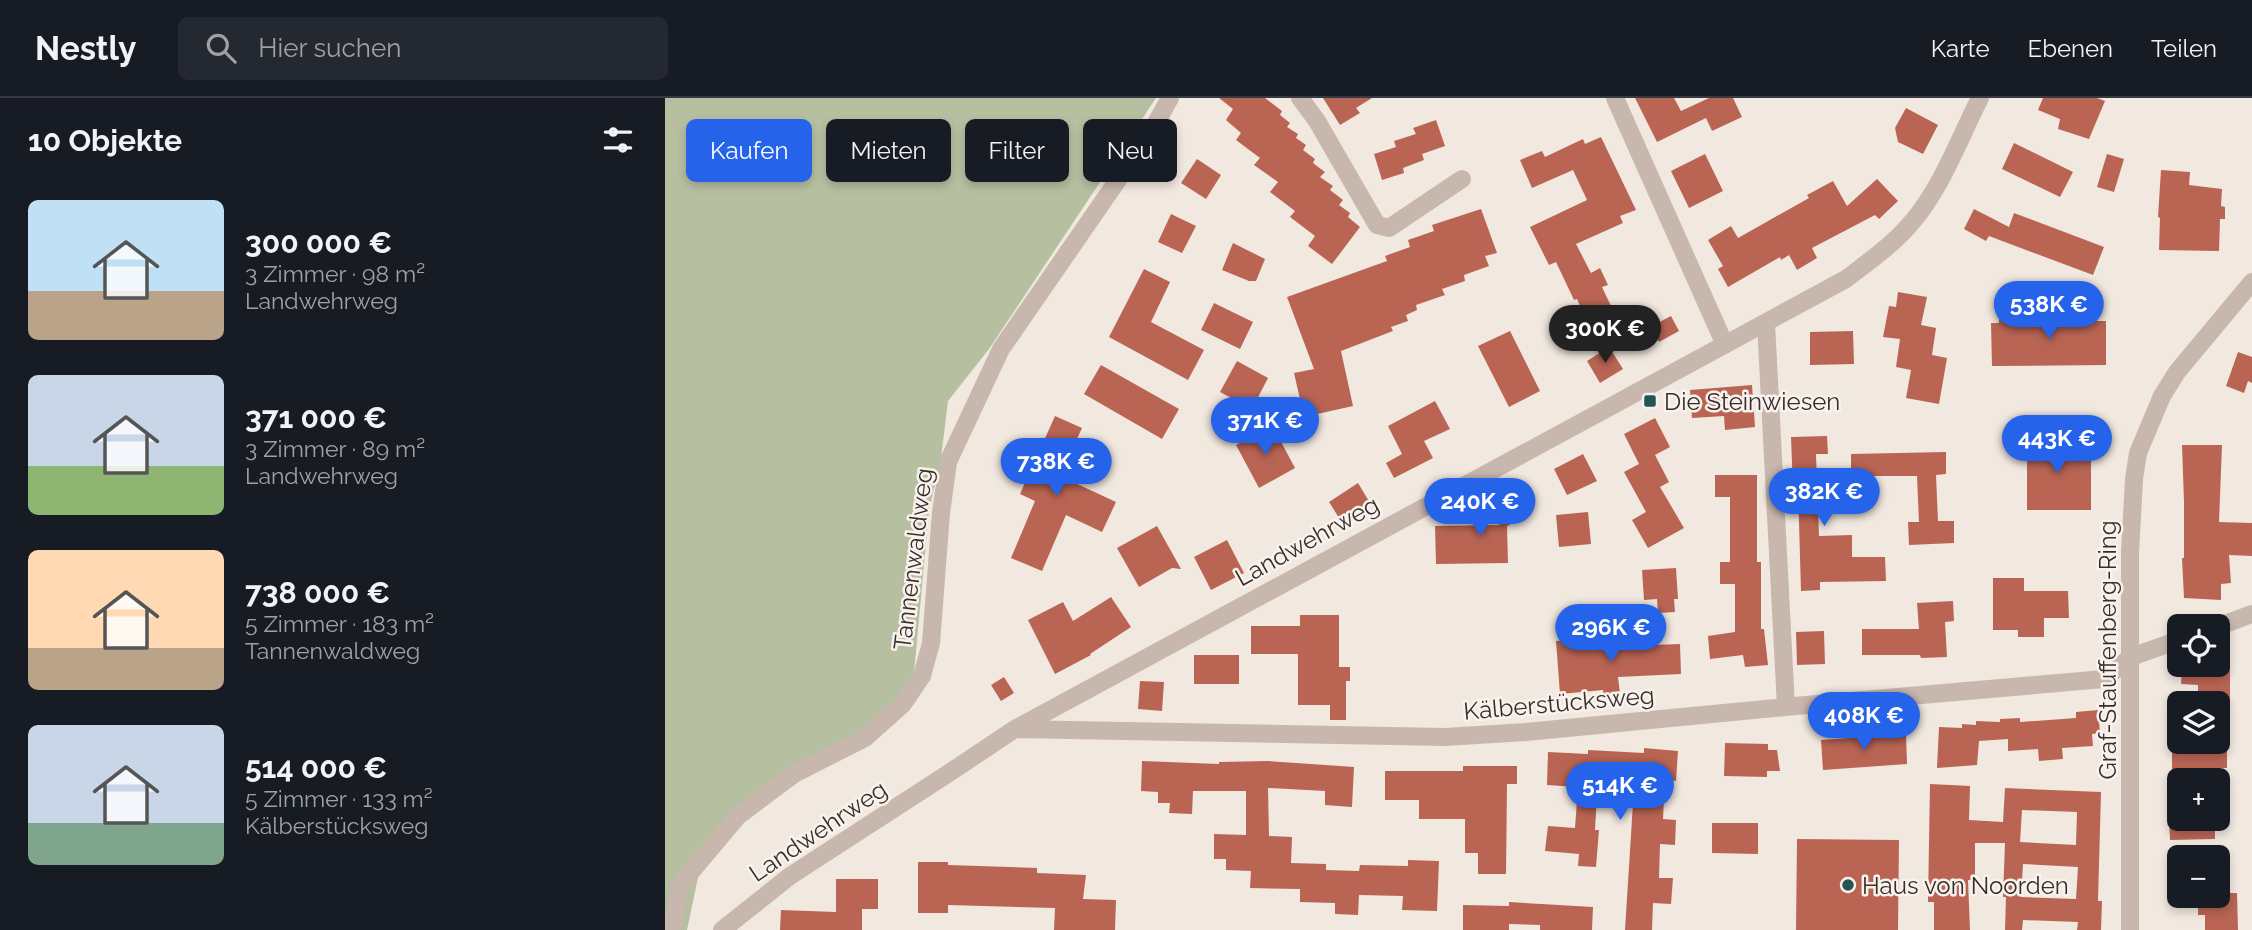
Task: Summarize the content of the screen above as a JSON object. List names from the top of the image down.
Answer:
{
  "streets": {
    "street": [
      "Landwehrweg",
      "Tannenwaldweg",
      "Graf-Stauffenberg-Ring",
      "Kälberstücksweg"
    ]
  },
  "crossings": [
    ["Landwehrweg", "Kälberstücksweg"],
    ["Graf-Stauffenberg-Ring", "Kälberstücksweg"]
  ],
  "places": {
    "transit": ["Die Steinwiesen"],
    "other": ["Haus von Noorden"]
  },
  "page": {
    "header": "Nestly",
    "search": "Hier suchen",
    "nav": ["Karte", "Ebenen", "Teilen"],
    "heading": "10 Objekte",
    "chip": [
      "Kaufen",
      "Mieten",
      "Filter",
      "Neu"
    ],
    "list": [
      {
        "name": "300 000 €",
        "note": "3 Zimmer · 98 m² · Landwehrweg"
      },
      {
        "name": "371 000 €",
        "note": "3 Zimmer · 89 m² · Landwehrweg"
      },
      {
        "name": "738 000 €",
        "note": "5 Zimmer · 183 m² · Tannenwaldweg"
      },
      {
        "name": "514 000 €",
        "note": "5 Zimmer · 133 m² · Kälberstücksweg"
      }
    ],
    "price": [
      "538K €",
      "300K €",
      "371K €",
      "443K €",
      "738K €",
      "382K €",
      "240K €",
      "296K €",
      "408K €",
      "514K €"
    ],
    "map_buttons": ["+", "−"]
  }
}
